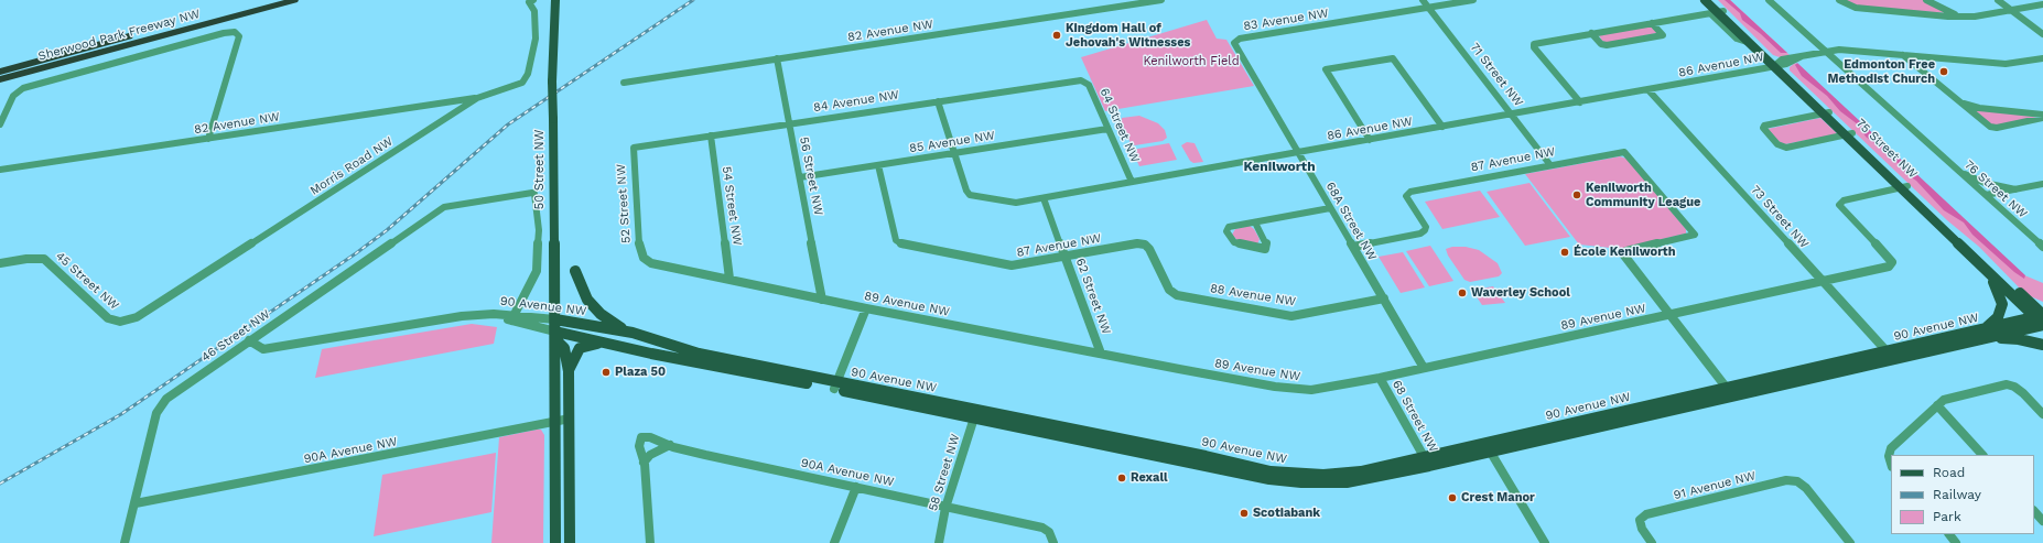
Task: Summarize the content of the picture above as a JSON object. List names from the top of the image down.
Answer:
{
  "streets": {
    "highway": ["Sherwood Park Freeway NW"],
    "main road": ["75 Street NW", "50 Street NW", "90 Avenue NW"],
    "street": [
      "83 Avenue NW",
      "82 Avenue NW",
      "86 Avenue NW",
      "71 Street NW",
      "84 Avenue NW",
      "64 Street NW",
      "85 Avenue NW",
      "87 Avenue NW",
      "Morris Road NW",
      "56 Street NW",
      "76 Street NW",
      "52 Street NW",
      "54 Street NW",
      "73 Street NW",
      "68A Street NW",
      "45 Street NW",
      "88 Avenue NW",
      "62 Street NW",
      "89 Avenue NW",
      "46 Street NW",
      "68 Street NW",
      "90A Avenue NW",
      "58 Street NW",
      "91 Avenue NW"
    ]
  },
  "crossings": [
    ["83 Avenue NW", "71 Street NW"],
    ["83 Avenue NW", "68A Street NW"],
    ["82 Avenue NW", "Morris Road NW"],
    ["82 Avenue NW", "56 Street NW"],
    ["86 Avenue NW", "71 Street NW"],
    ["86 Avenue NW", "64 Street NW"],
    ["86 Avenue NW", "85 Avenue NW"],
    ["86 Avenue NW", "75 Street NW"],
    ["86 Avenue NW", "76 Street NW"],
    ["86 Avenue NW", "73 Street NW"],
    ["86 Avenue NW", "68A Street NW"],
    ["86 Avenue NW", "62 Street NW"],
    ["71 Street NW", "87 Avenue NW"],
    ["84 Avenue NW", "64 Street NW"],
    ["84 Avenue NW", "56 Street NW"],
    ["84 Avenue NW", "52 Street NW"],
    ["84 Avenue NW", "54 Street NW"],
    ["64 Street NW", "85 Avenue NW"],
    ["85 Avenue NW", "87 Avenue NW"],
    ["85 Avenue NW", "56 Street NW"],
    ["75 Street NW", "89 Avenue NW"],
    ["75 Street NW", "90 Avenue NW"],
    ["87 Avenue NW", "68A Street NW"],
    ["87 Avenue NW", "88 Avenue NW"],
    ["87 Avenue NW", "62 Street NW"],
    ["87 Avenue NW", "89 Avenue NW"],
    ["Morris Road NW", "45 Street NW"],
    ["50 Street NW", "90 Avenue NW"],
    ["50 Street NW", "90A Avenue NW"],
    ["56 Street NW", "89 Avenue NW"],
    ["52 Street NW", "89 Avenue NW"],
    ["54 Street NW", "89 Avenue NW"],
    ["73 Street NW", "89 Avenue NW"],
    ["73 Street NW", "90 Avenue NW"],
    ["68A Street NW", "88 Avenue NW"],
    ["68A Street NW", "89 Avenue NW"],
    ["62 Street NW", "89 Avenue NW"],
    ["89 Avenue NW", "68 Street NW"],
    ["90 Avenue NW", "46 Street NW"],
    ["90 Avenue NW", "68 Street NW"],
    ["90 Avenue NW", "58 Street NW"],
    ["46 Street NW", "90A Avenue NW"],
    ["90A Avenue NW", "58 Street NW"]
  ],
  "districts": ["Kenilworth"],
  "parks": ["Kenilworth Field"],
  "places": [
    "Kingdom Hall of Jehovah's Witnesses",
    "Edmonton Free Methodist Church",
    "Kenilworth Community League",
    "École Kenilworth",
    "Waverley School",
    "Plaza 50",
    "Rexall",
    "Crest Manor",
    "Scotiabank"
  ],
  "legend": ["Road", "Railway", "Park"]
}
